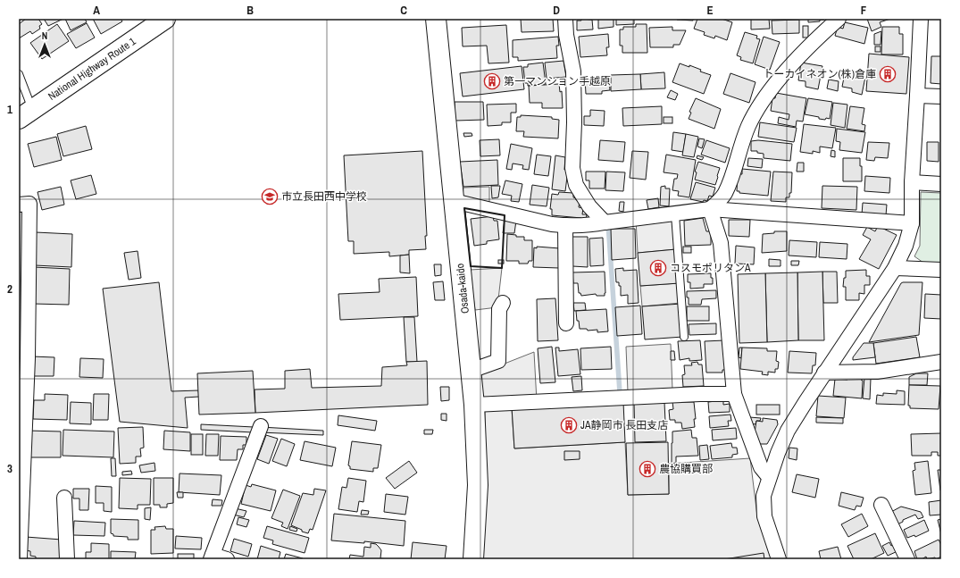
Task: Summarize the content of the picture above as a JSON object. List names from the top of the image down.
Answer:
{
  "streets": {
    "main road": ["National Highway Route 1", "Osada-kaido"]
  },
  "places": {
    "building": [
      "トーカイネオン(株)倉庫",
      "第一マンション手越原",
      "コスモポリタンA",
      "JA静岡市 長田支店",
      "農協購買部"
    ],
    "school or university": ["市立長田西中学校"]
  },
  "north": "top",
  "grid": {
    "columns": [
      "A",
      "B",
      "C",
      "D",
      "E",
      "F"
    ],
    "rows": ["1", "2", "3"]
  }
}
